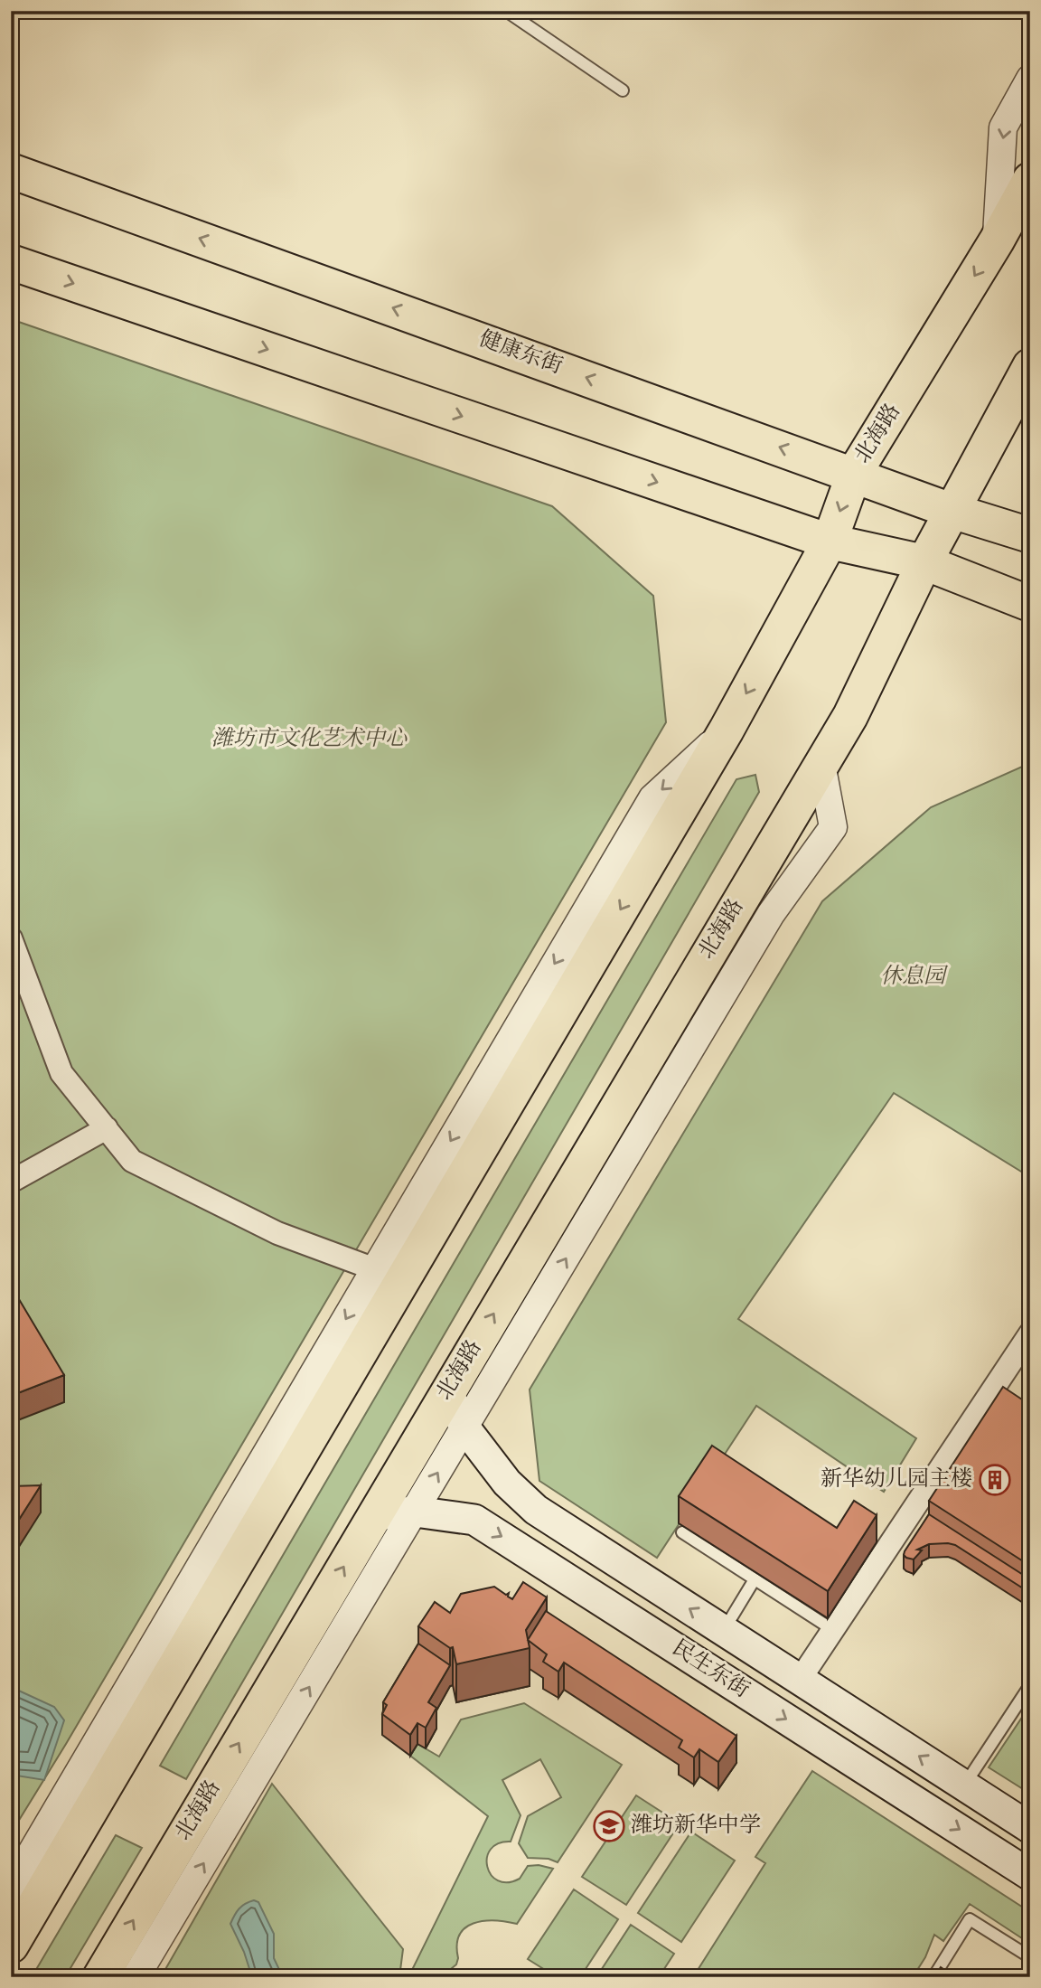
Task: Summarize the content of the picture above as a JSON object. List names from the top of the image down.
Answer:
{
  "streets": {
    "main road": ["健康东街", "北海路", "民生东街"]
  },
  "crossings": [
    ["健康东街", "北海路"],
    ["北海路", "民生东街"]
  ],
  "parks": ["潍坊市文化艺术中心", "休息园"],
  "places": {
    "building": ["新华幼儿园主楼"],
    "school or university": ["潍坊新华中学"]
  }
}
